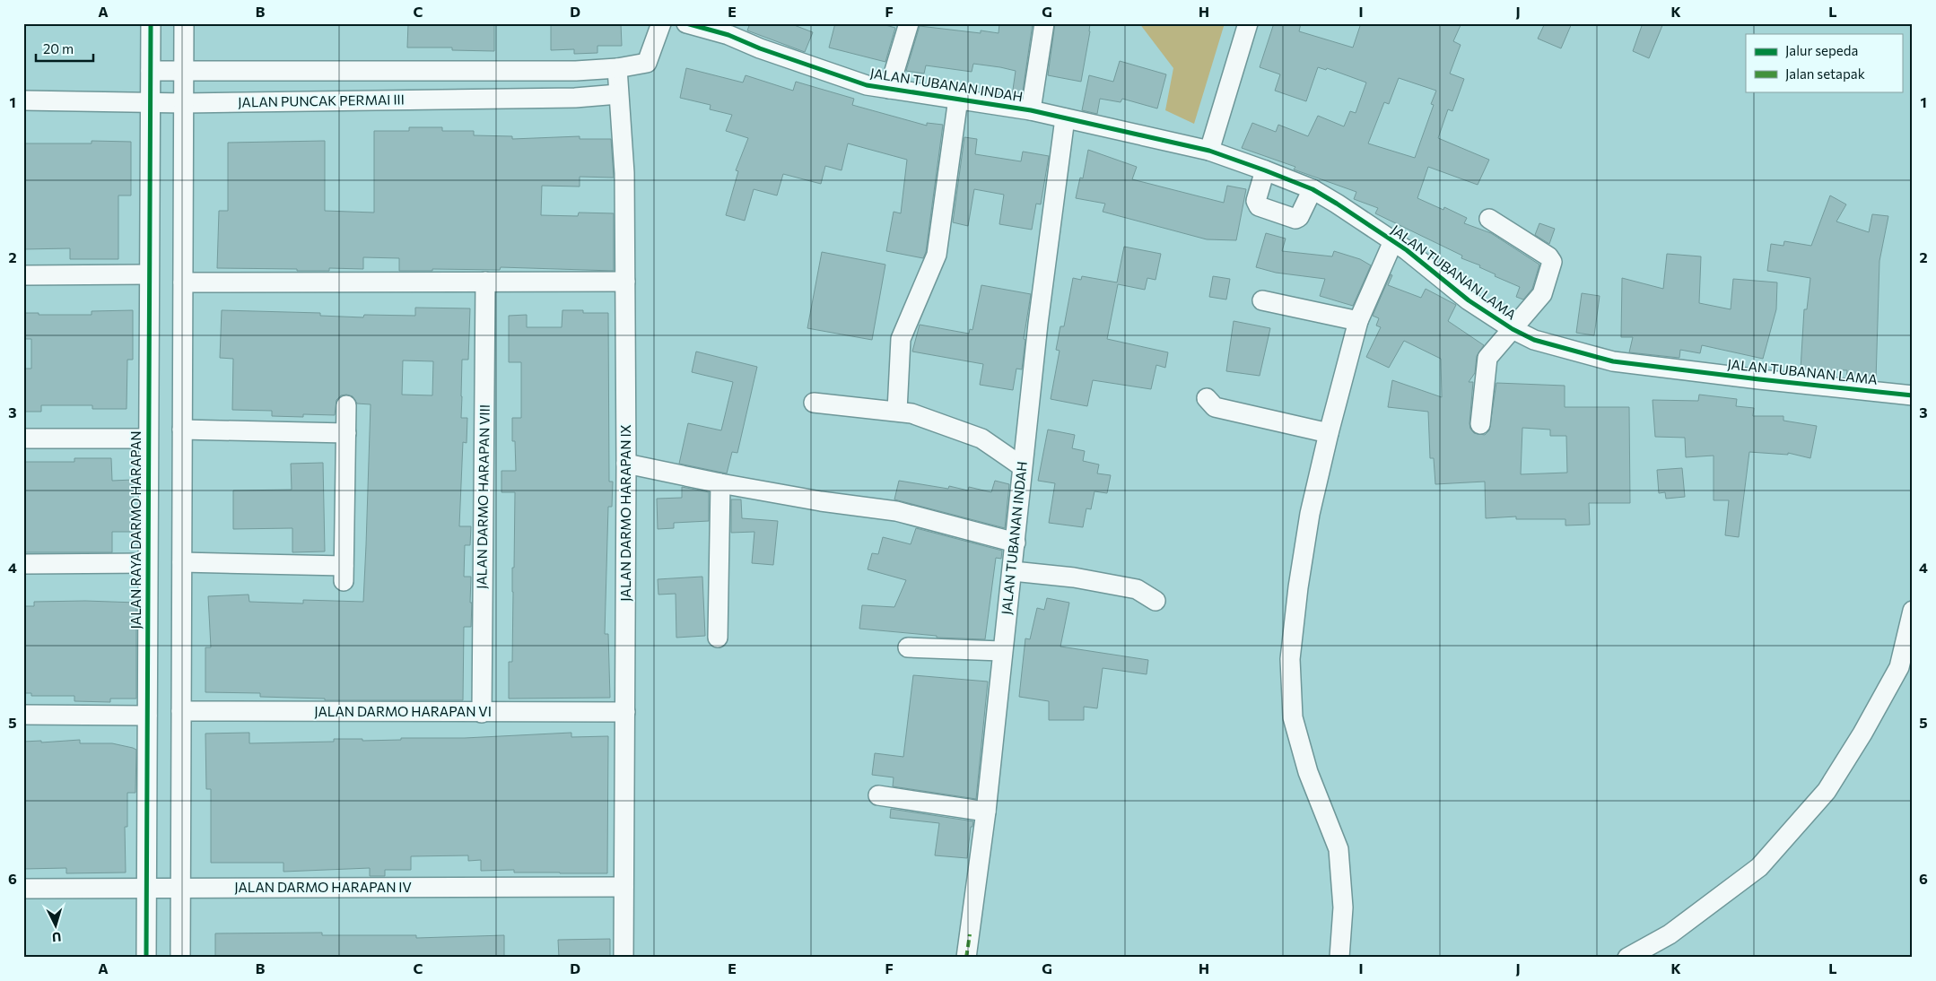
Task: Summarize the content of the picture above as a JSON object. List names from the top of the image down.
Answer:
{
  "streets": {
    "street": [
      "JALAN TUBANAN INDAH",
      "JALAN PUNCAK PERMAI III",
      "JALAN TUBANAN LAMA",
      "JALAN DARMO HARAPAN VIII",
      "JALAN DARMO HARAPAN IX",
      "JALAN RAYA DARMO HARAPAN",
      "JALAN DARMO HARAPAN VI",
      "JALAN DARMO HARAPAN IV"
    ]
  },
  "crossings": [
    ["JALAN TUBANAN INDAH", "JALAN TUBANAN LAMA"],
    ["JALAN PUNCAK PERMAI III", "JALAN DARMO HARAPAN IX"],
    ["JALAN PUNCAK PERMAI III", "JALAN RAYA DARMO HARAPAN"],
    ["JALAN DARMO HARAPAN VIII", "JALAN DARMO HARAPAN VI"],
    ["JALAN DARMO HARAPAN IX", "JALAN DARMO HARAPAN VI"],
    ["JALAN DARMO HARAPAN IX", "JALAN DARMO HARAPAN IV"],
    ["JALAN RAYA DARMO HARAPAN", "JALAN DARMO HARAPAN IV"]
  ],
  "legend": ["Jalur sepeda", "Jalan setapak"],
  "scale_bar": "20 m",
  "north": "bottom",
  "grid": {
    "columns": [
      "A",
      "B",
      "C",
      "D",
      "E",
      "F",
      "G",
      "H",
      "I",
      "J",
      "K",
      "L"
    ],
    "rows": [
      "1",
      "2",
      "3",
      "4",
      "5",
      "6"
    ]
  }
}
